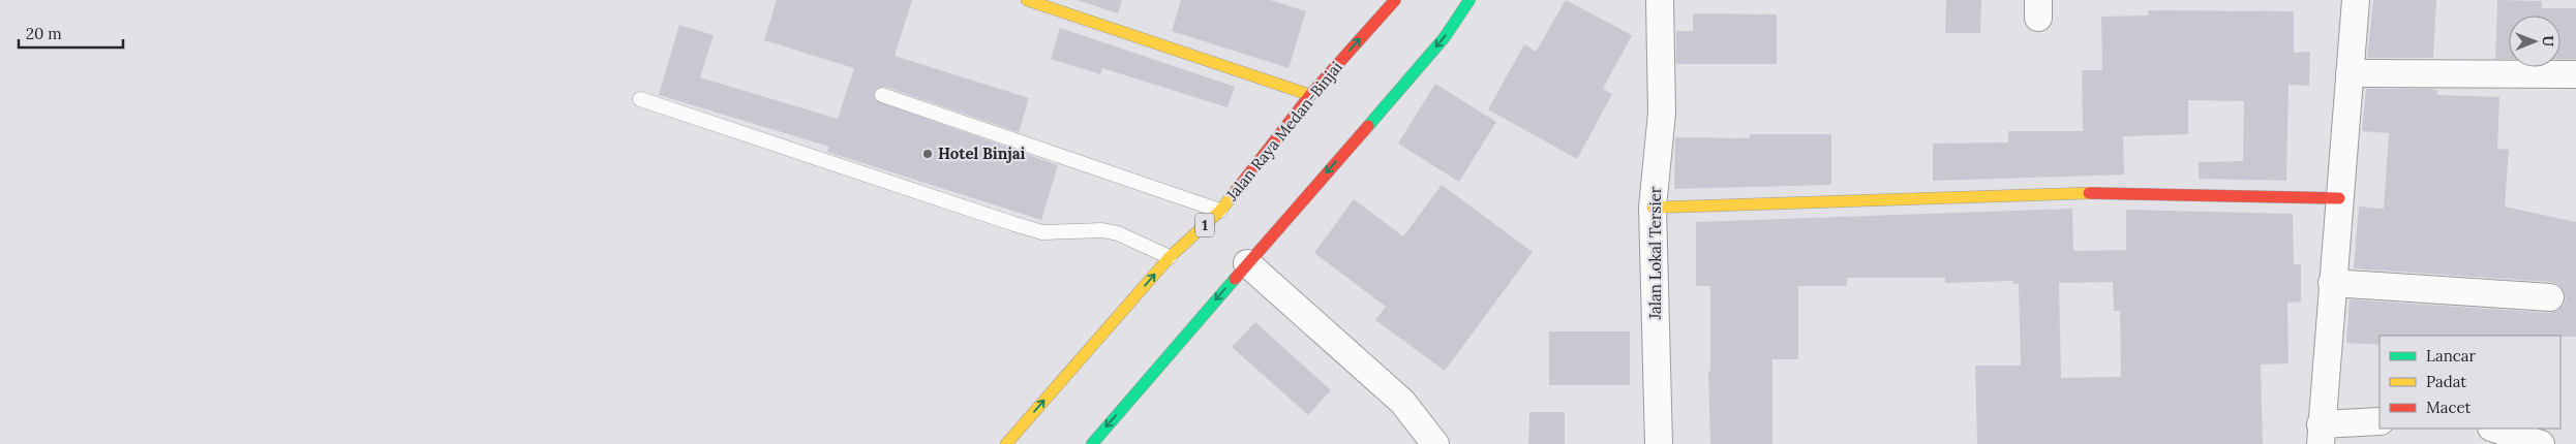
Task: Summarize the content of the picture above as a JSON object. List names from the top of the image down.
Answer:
{
  "streets": {
    "main road": ["Jalan Raya Medan-Binjai", "1"],
    "street": ["Jalan Lokal Tersier"]
  },
  "places": ["Hotel Binjai"],
  "legend": ["Lancar", "Padat", "Macet"],
  "scale_bar": "20 m",
  "north": "right"
}
